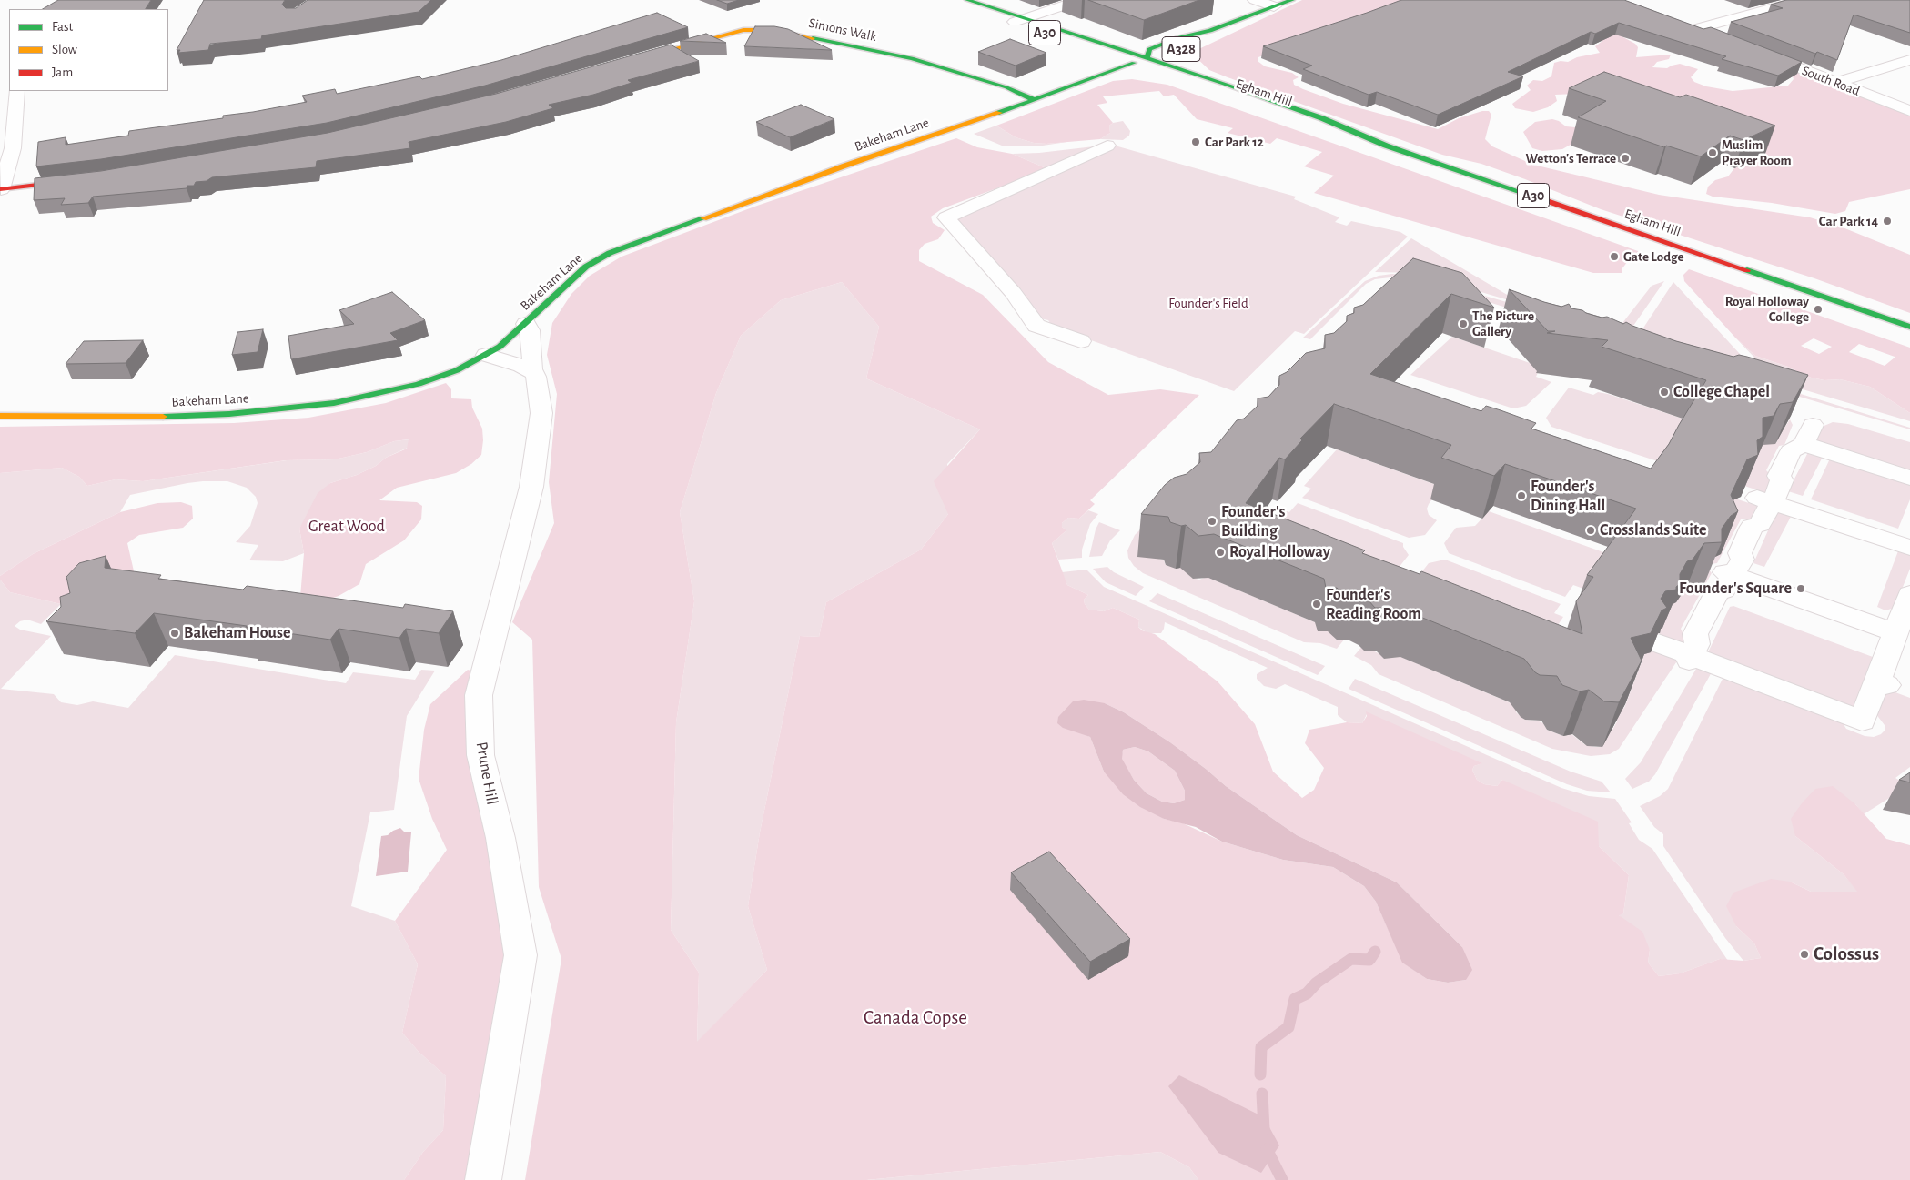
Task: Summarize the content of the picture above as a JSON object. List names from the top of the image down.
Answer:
{
  "streets": {
    "main road": [
      "Simons Walk",
      "A30",
      "A328",
      "Egham Hill",
      "Bakeham Lane"
    ],
    "street": ["South Road", "Prune Hill"]
  },
  "crossings": [
    ["Simons Walk", "Bakeham Lane"],
    ["A30", "A328"],
    ["A30", "Egham Hill"],
    ["A30", "Bakeham Lane"],
    ["A328", "Egham Hill"],
    ["A328", "Bakeham Lane"],
    ["Egham Hill", "Bakeham Lane"],
    ["Bakeham Lane", "Prune Hill"]
  ],
  "parks": ["Founder's Field", "Great Wood", "Canada Copse"],
  "places": [
    "Car Park 12",
    "Muslim Prayer Room",
    "Wetton's Terrace",
    "Car Park 14",
    "Gate Lodge",
    "Royal Holloway College",
    "The Picture Gallery",
    "College Chapel",
    "Founder's Dining Hall",
    "Founder's Building",
    "Crosslands Suite",
    "Royal Holloway",
    "Founder's Square",
    "Founder's Reading Room",
    "Bakeham House",
    "Colossus"
  ],
  "legend": ["Fast", "Slow", "Jam"]
}
